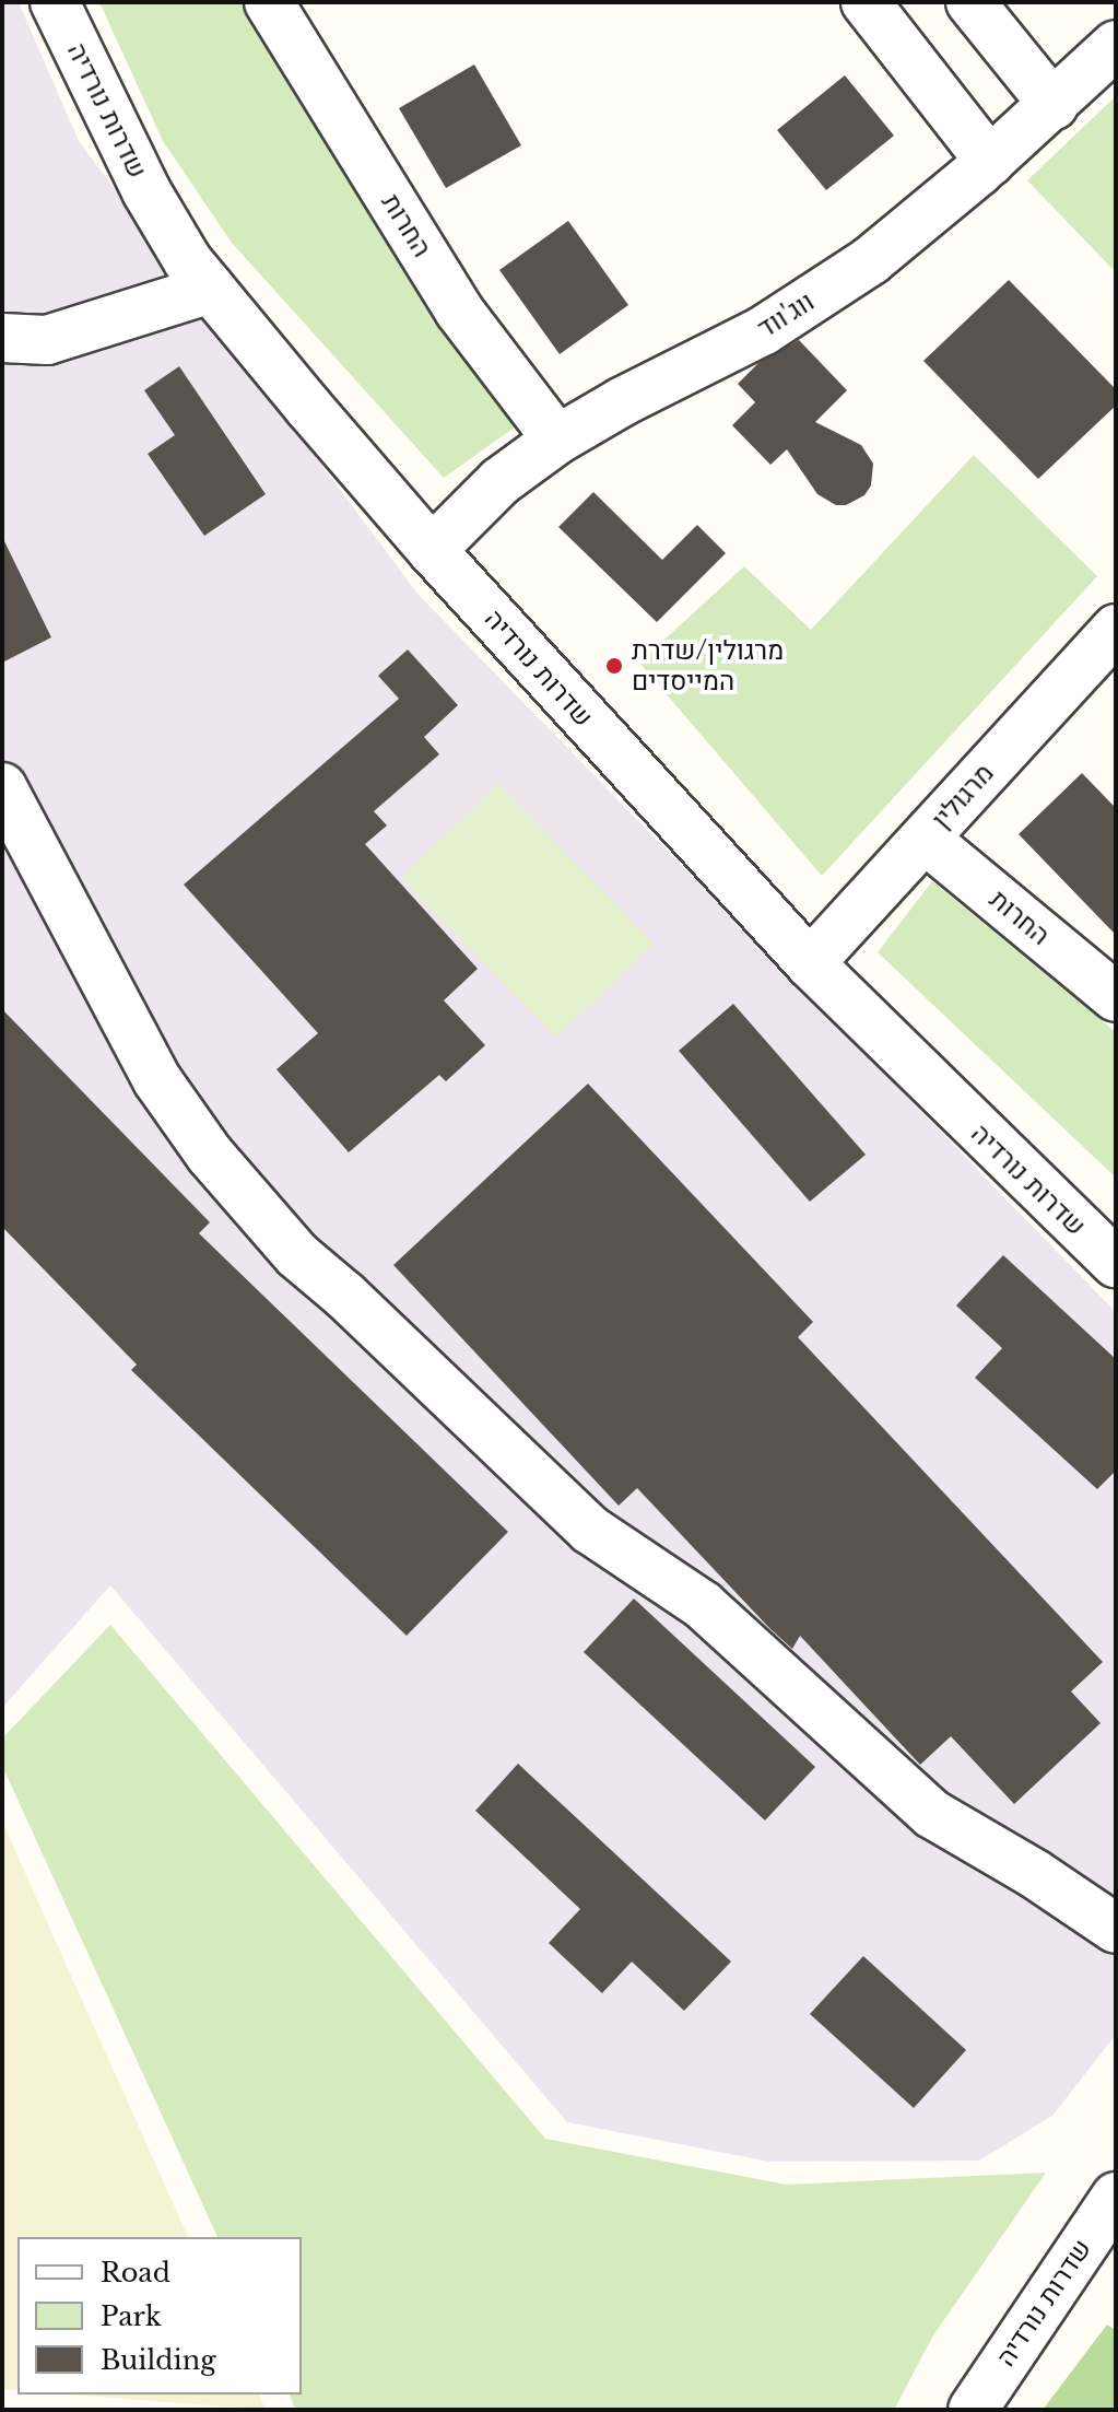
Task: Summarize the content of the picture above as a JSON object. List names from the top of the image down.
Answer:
{
  "streets": {
    "street": [
      "שדרות נורדיה",
      "החרות",
      "ווג'ווד",
      "מרגולין"
    ]
  },
  "crossings": [
    ["שדרות נורדיה", "ווג'ווד"],
    ["שדרות נורדיה", "מרגולין"],
    ["החרות", "ווג'ווד"],
    ["החרות", "מרגולין"]
  ],
  "places": ["מרגולין/שדרת המייסדים"],
  "legend": ["Road", "Park", "Building"]
}
